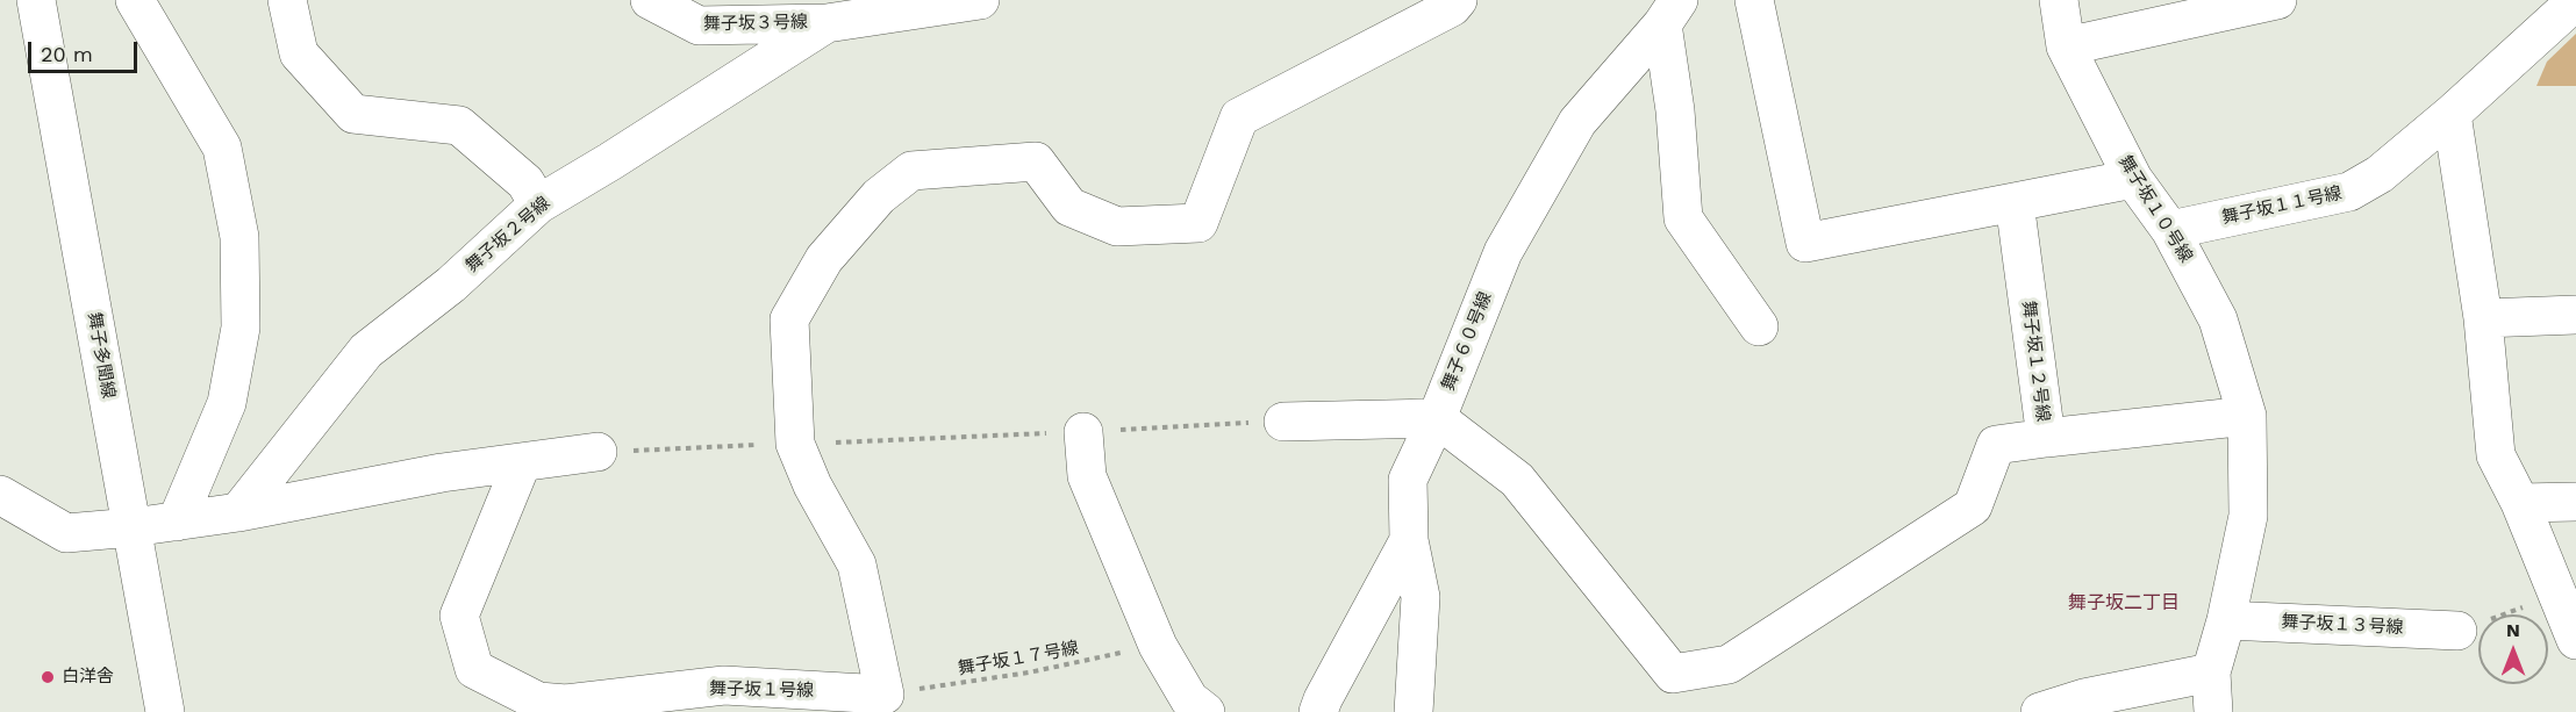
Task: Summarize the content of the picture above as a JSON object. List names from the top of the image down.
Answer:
{
  "streets": {
    "street": [
      "舞子坂３号線",
      "舞子坂１１号線",
      "舞子坂１０号線",
      "舞子坂２号線",
      "舞子６０号線",
      "舞子多聞線",
      "舞子坂１２号線",
      "舞子坂１３号線",
      "舞子坂１号線"
    ],
    "path": ["舞子坂１７号線"]
  },
  "crossings": [
    ["舞子坂３号線", "舞子坂２号線"],
    ["舞子坂１１号線", "舞子坂１０号線"],
    ["舞子坂１０号線", "舞子坂１２号線"],
    ["舞子坂１０号線", "舞子坂１３号線"],
    ["舞子坂１７号線", "舞子坂１号線"]
  ],
  "districts": ["舞子坂二丁目"],
  "places": ["白洋舎"],
  "scale_bar": "20 m",
  "north": "top"
}
